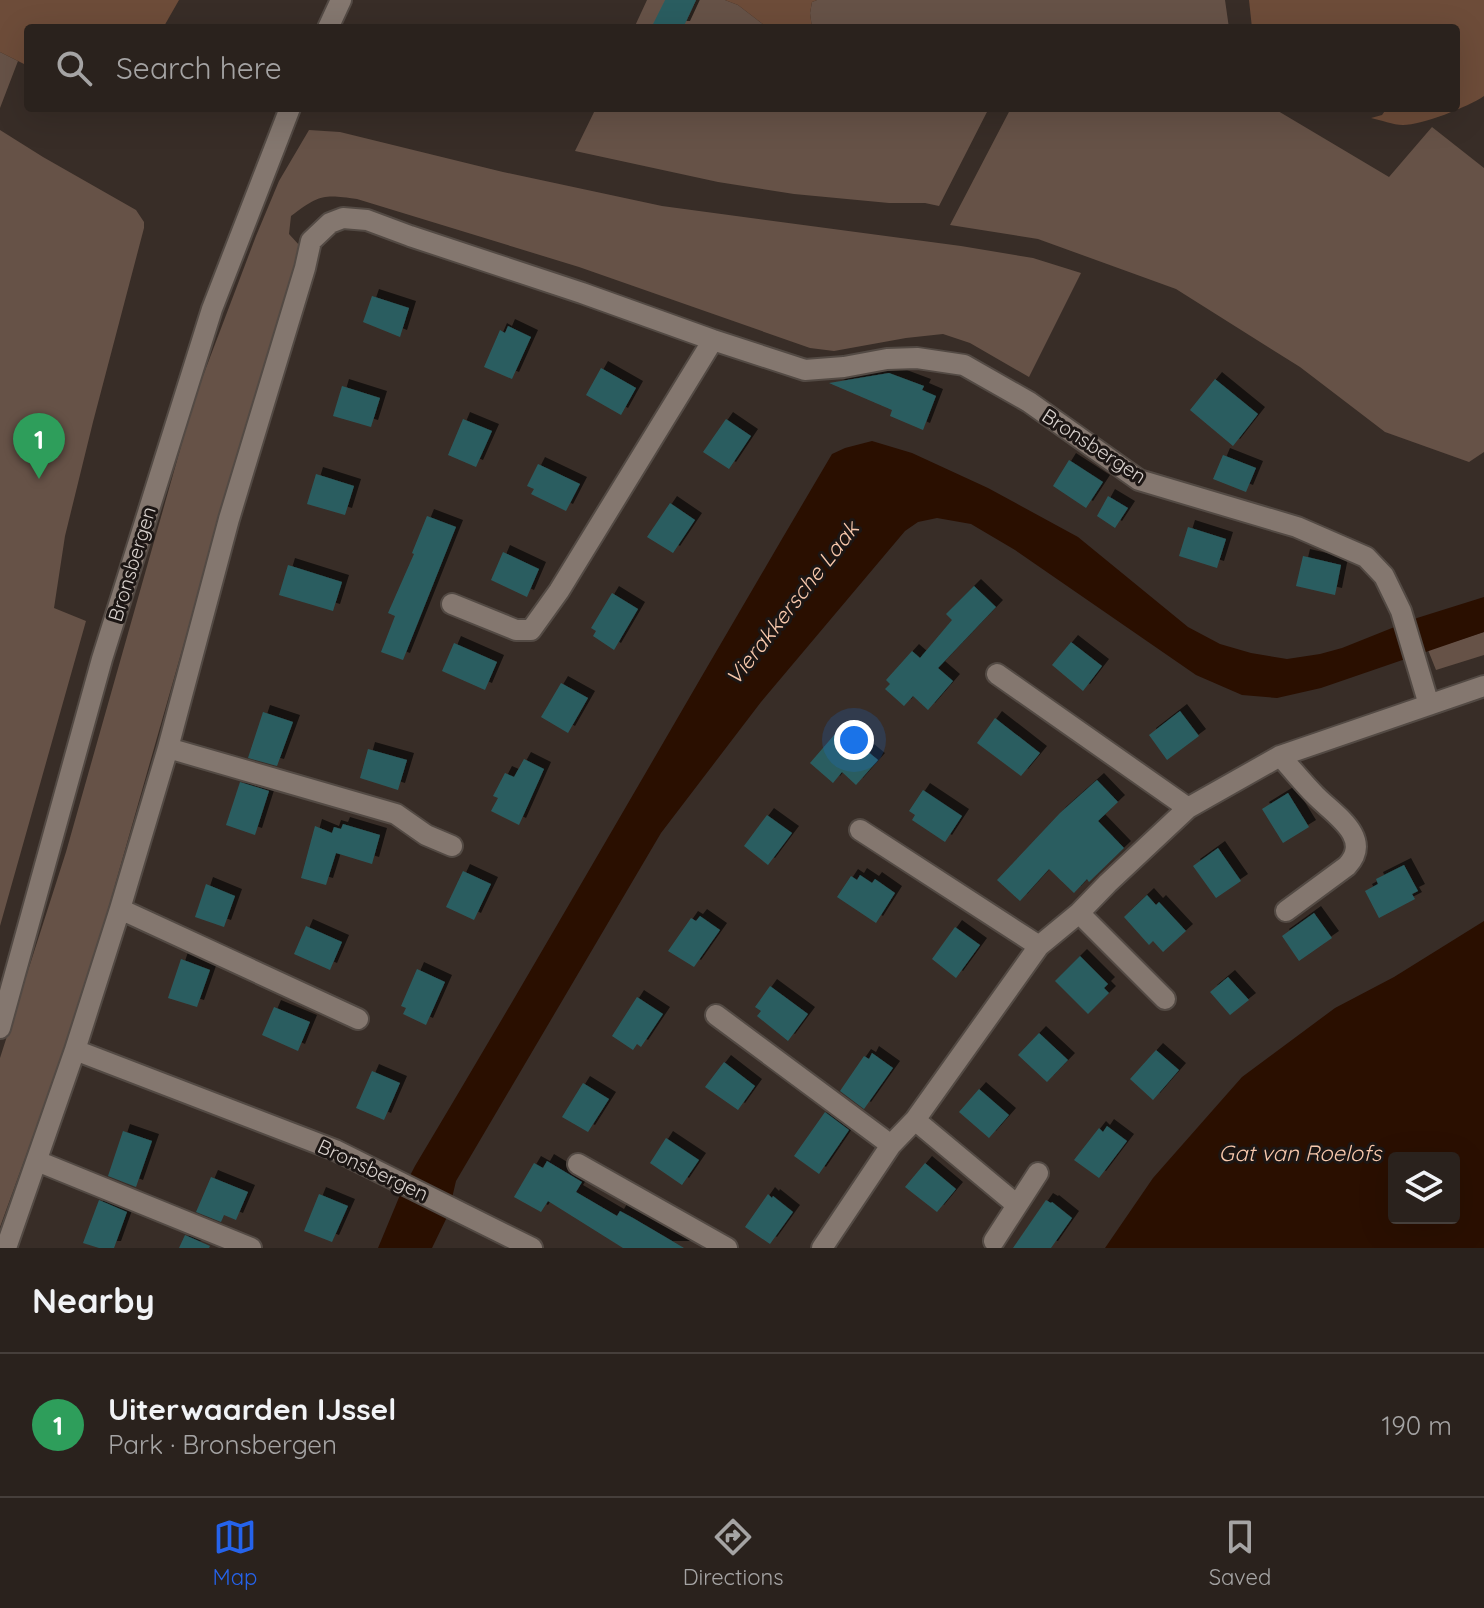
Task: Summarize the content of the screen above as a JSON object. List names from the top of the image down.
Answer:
{
  "streets": {
    "street": ["Bronsbergen"]
  },
  "water": ["Vierakkersche Laak", "Gat van Roelofs"],
  "page": {
    "search": "Search here",
    "pins": "1",
    "heading": "Nearby",
    "list": [
      {
        "mark": "1",
        "name": "Uiterwaarden IJssel",
        "note": "Park · Bronsbergen",
        "value": "190 m"
      }
    ],
    "nav": ["Map", "Directions", "Saved"]
  }
}
